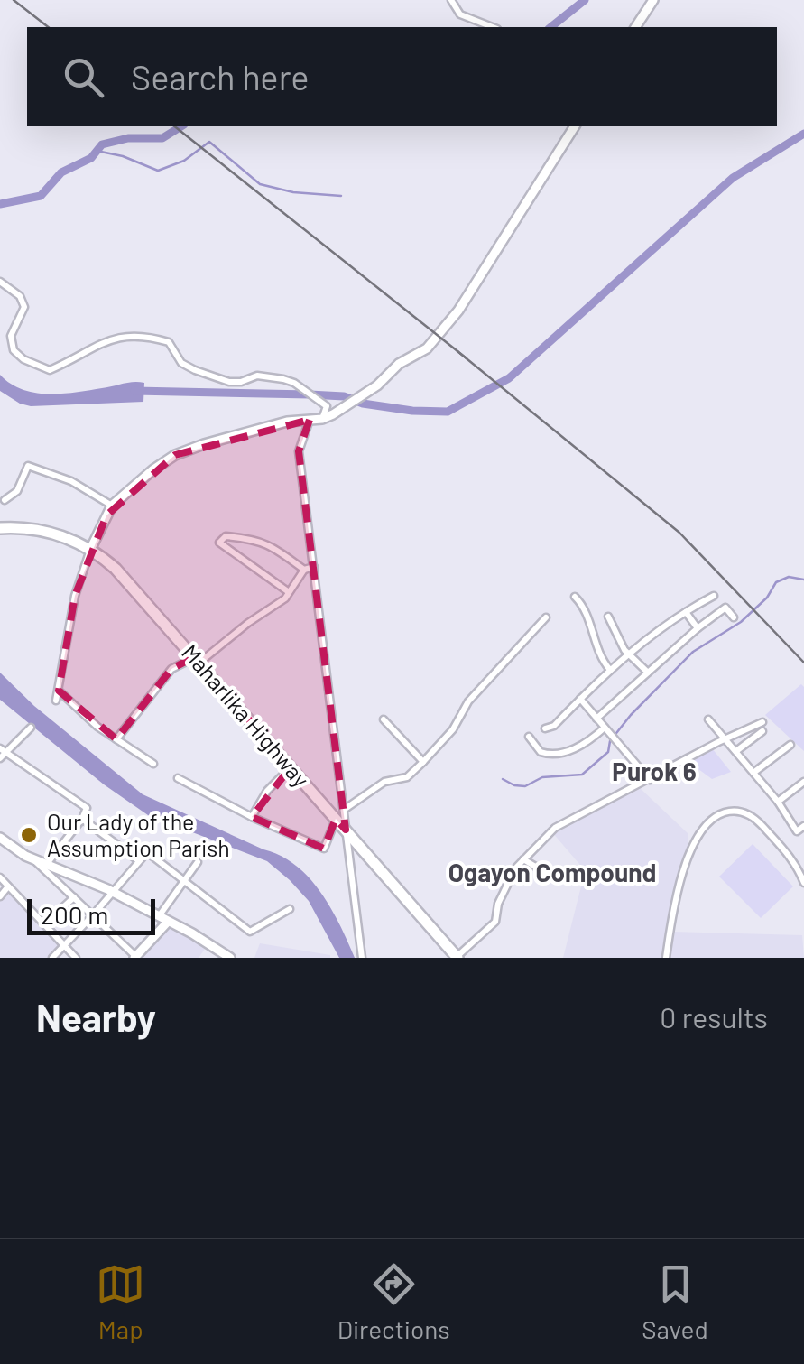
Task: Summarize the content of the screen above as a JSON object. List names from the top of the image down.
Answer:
{
  "streets": {
    "highway": ["Maharlika Highway"]
  },
  "districts": ["Purok 6", "Ogayon Compound"],
  "places": ["Our Lady of the Assumption Parish"],
  "scale_bar": "200 m",
  "page": {
    "search": "Search here",
    "scale": "200 m",
    "heading": ["Nearby", "0 results"],
    "nav": ["Map", "Directions", "Saved"]
  }
}
